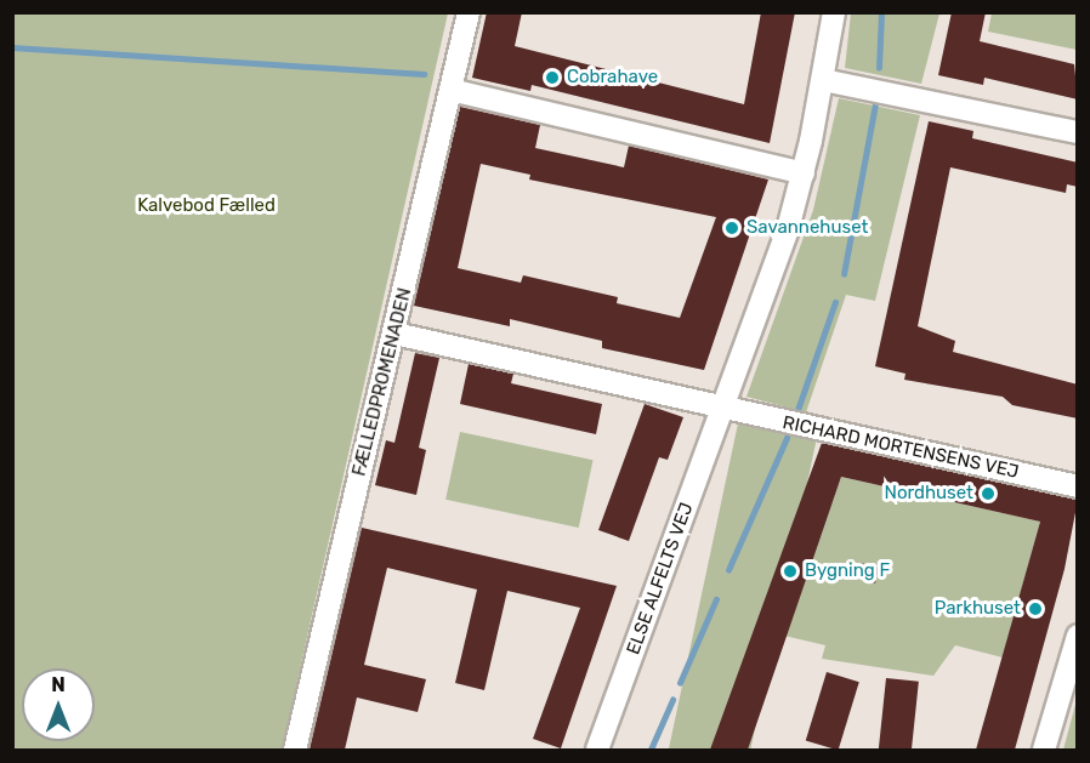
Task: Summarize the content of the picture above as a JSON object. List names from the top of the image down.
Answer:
{
  "streets": {
    "street": ["FÆLLEDPROMENADEN", "RICHARD MORTENSENS VEJ", "ELSE ALFELTS VEJ"]
  },
  "crossings": [
    ["RICHARD MORTENSENS VEJ", "ELSE ALFELTS VEJ"]
  ],
  "parks": ["Kalvebod Fælled"],
  "places": [
    "Cobrahave",
    "Savannehuset",
    "Nordhuset",
    "Bygning F",
    "Parkhuset"
  ],
  "north": "top"
}
